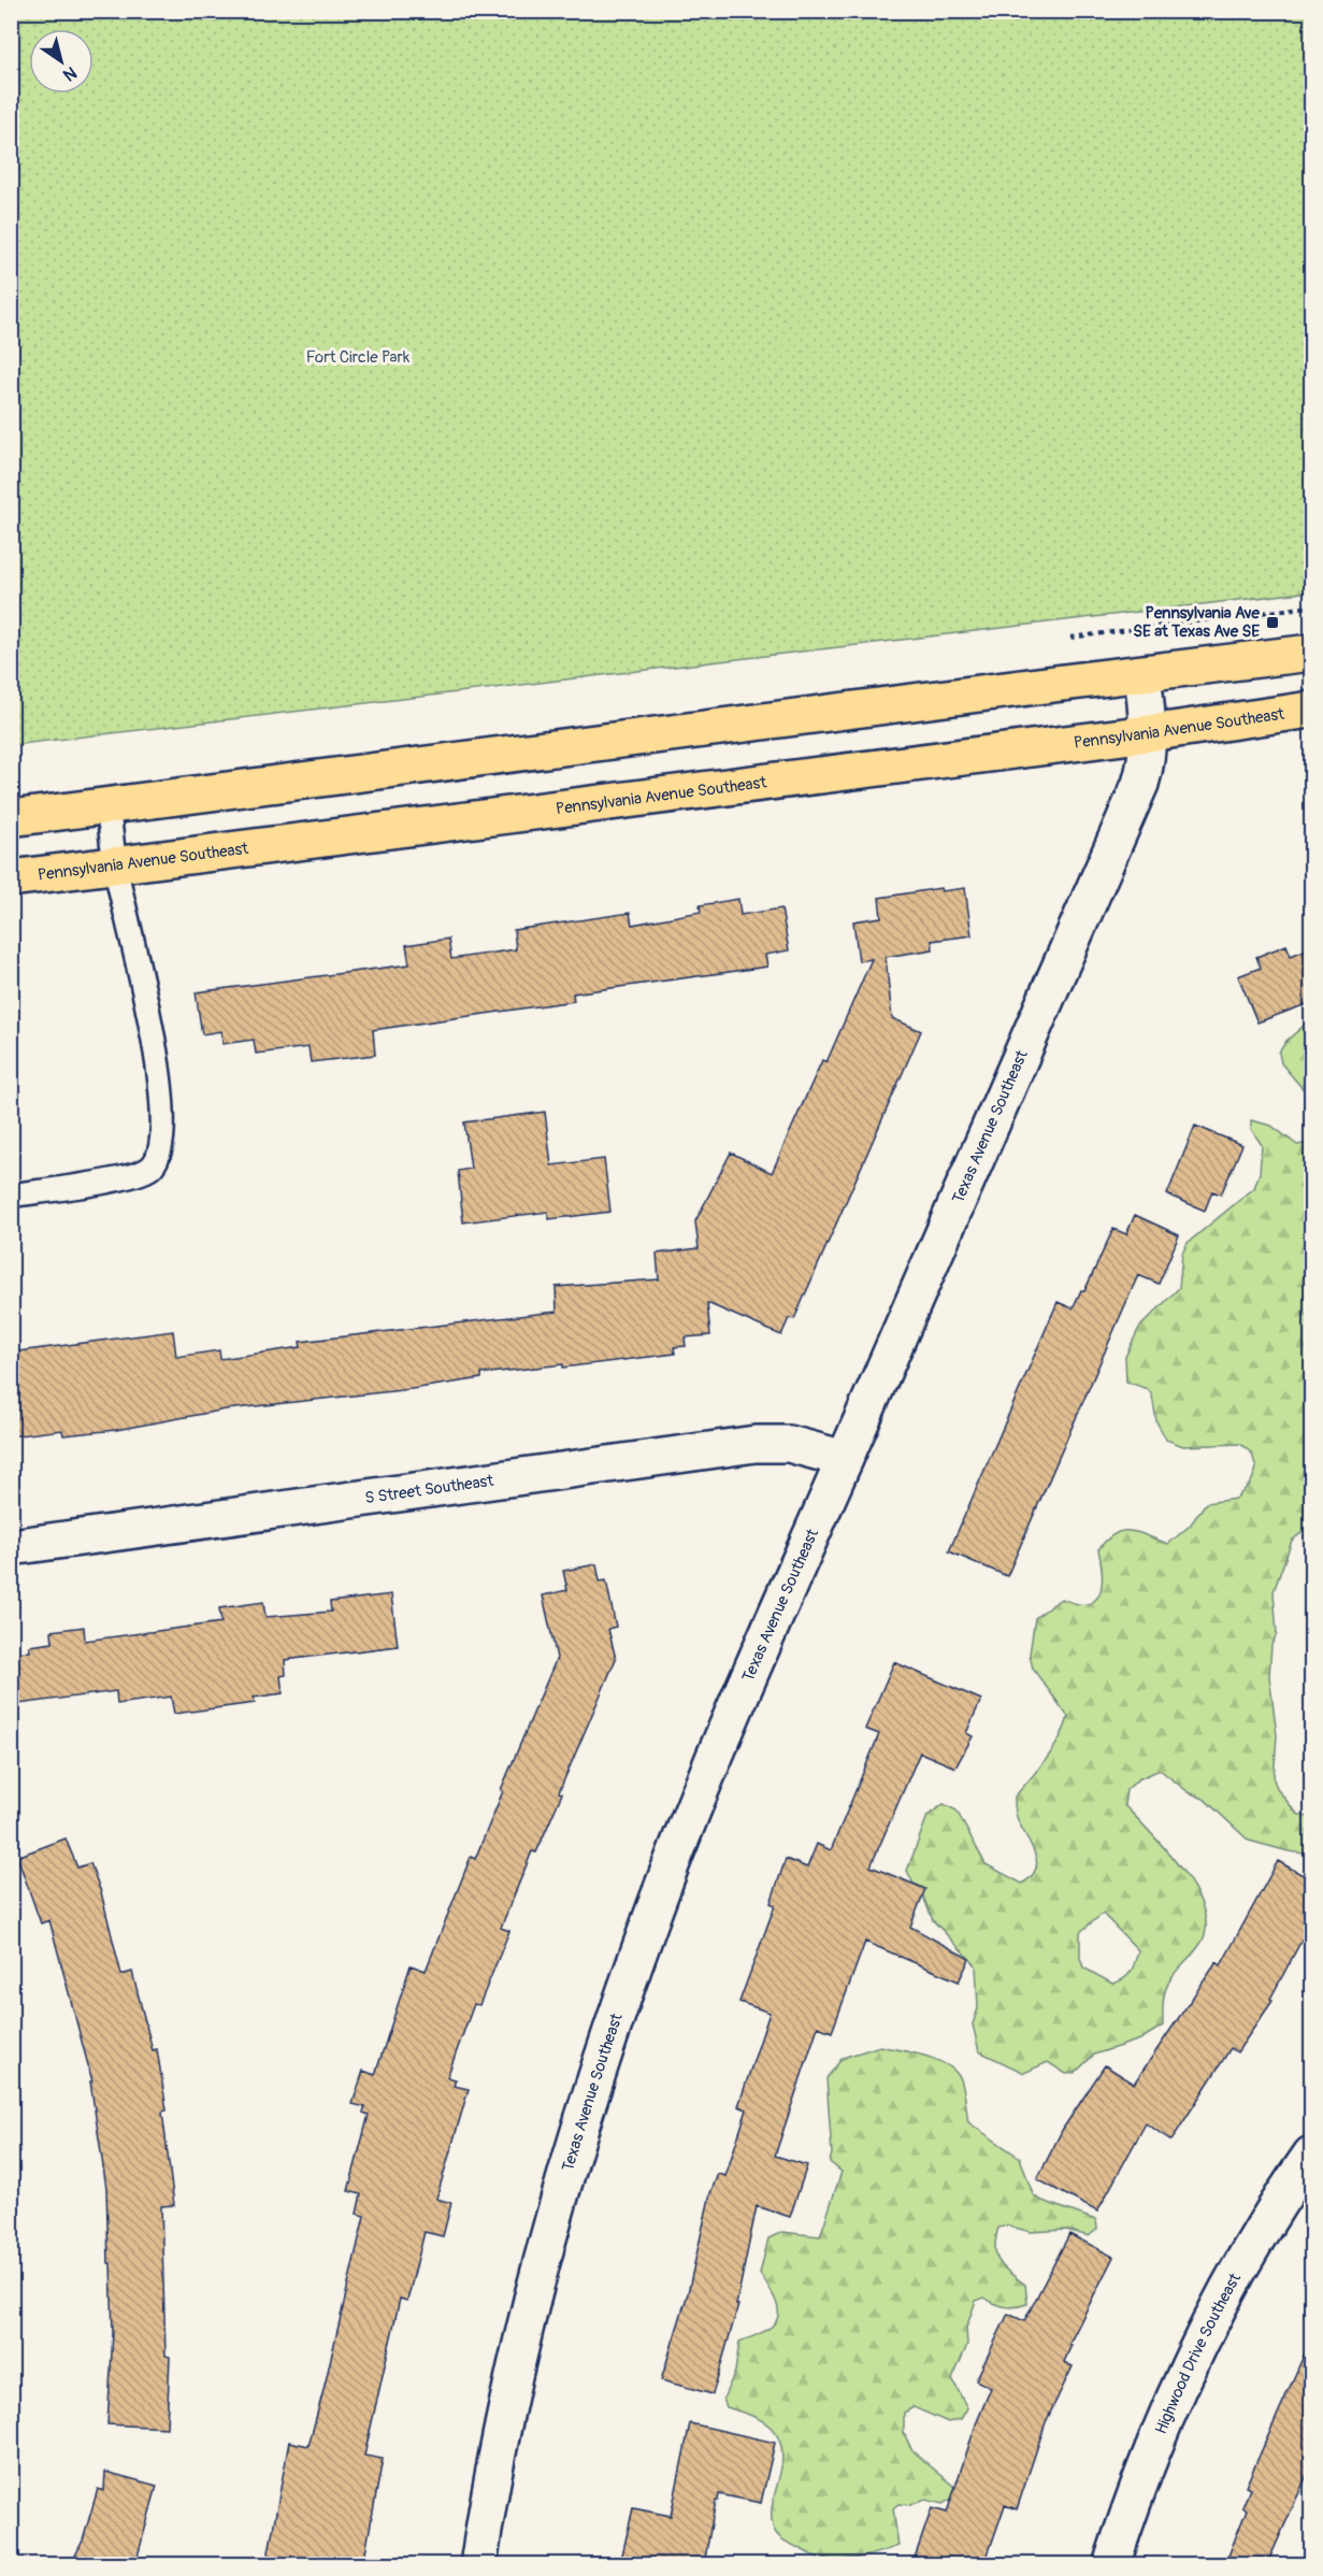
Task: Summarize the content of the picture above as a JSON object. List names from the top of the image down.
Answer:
{
  "streets": {
    "highway": ["Pennsylvania Avenue Southeast"],
    "street": ["Texas Avenue Southeast", "S Street Southeast", "Highwood Drive Southeast"]
  },
  "crossings": [
    ["Pennsylvania Avenue Southeast", "Texas Avenue Southeast"],
    ["Texas Avenue Southeast", "S Street Southeast"]
  ],
  "parks": ["Fort Circle Park"],
  "places": {
    "transit": ["Pennsylvania Ave SE at Texas Ave SE"]
  },
  "north": "bottom right"
}
